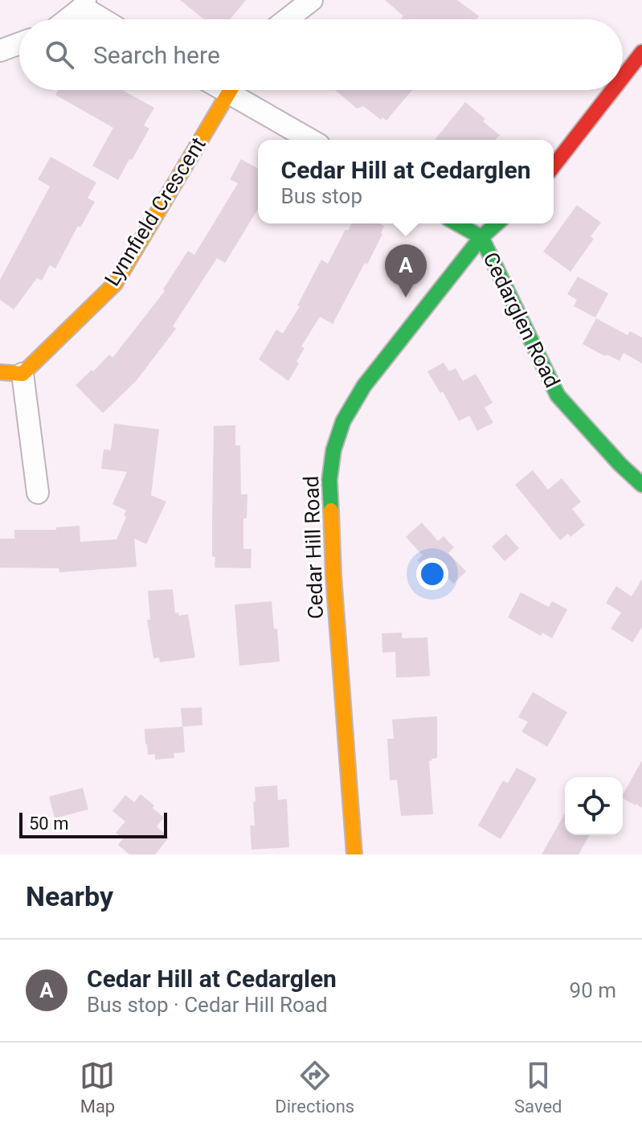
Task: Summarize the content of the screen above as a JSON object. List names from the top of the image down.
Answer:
{
  "streets": {
    "street": ["Lynnfield Crescent", "Cedarglen Road", "Cedar Hill Road"]
  },
  "crossings": [
    ["Cedarglen Road", "Cedar Hill Road"]
  ],
  "scale_bar": "50 m",
  "page": {
    "search": "Search here",
    "popup": ["Cedar Hill at Cedarglen", "Bus stop"],
    "pins": "A",
    "scale": "50 m",
    "heading": "Nearby",
    "list": [
      {
        "mark": "A",
        "name": "Cedar Hill at Cedarglen",
        "note": "Bus stop · Cedar Hill Road",
        "value": "90 m"
      }
    ],
    "nav": ["Map", "Directions", "Saved"]
  }
}
